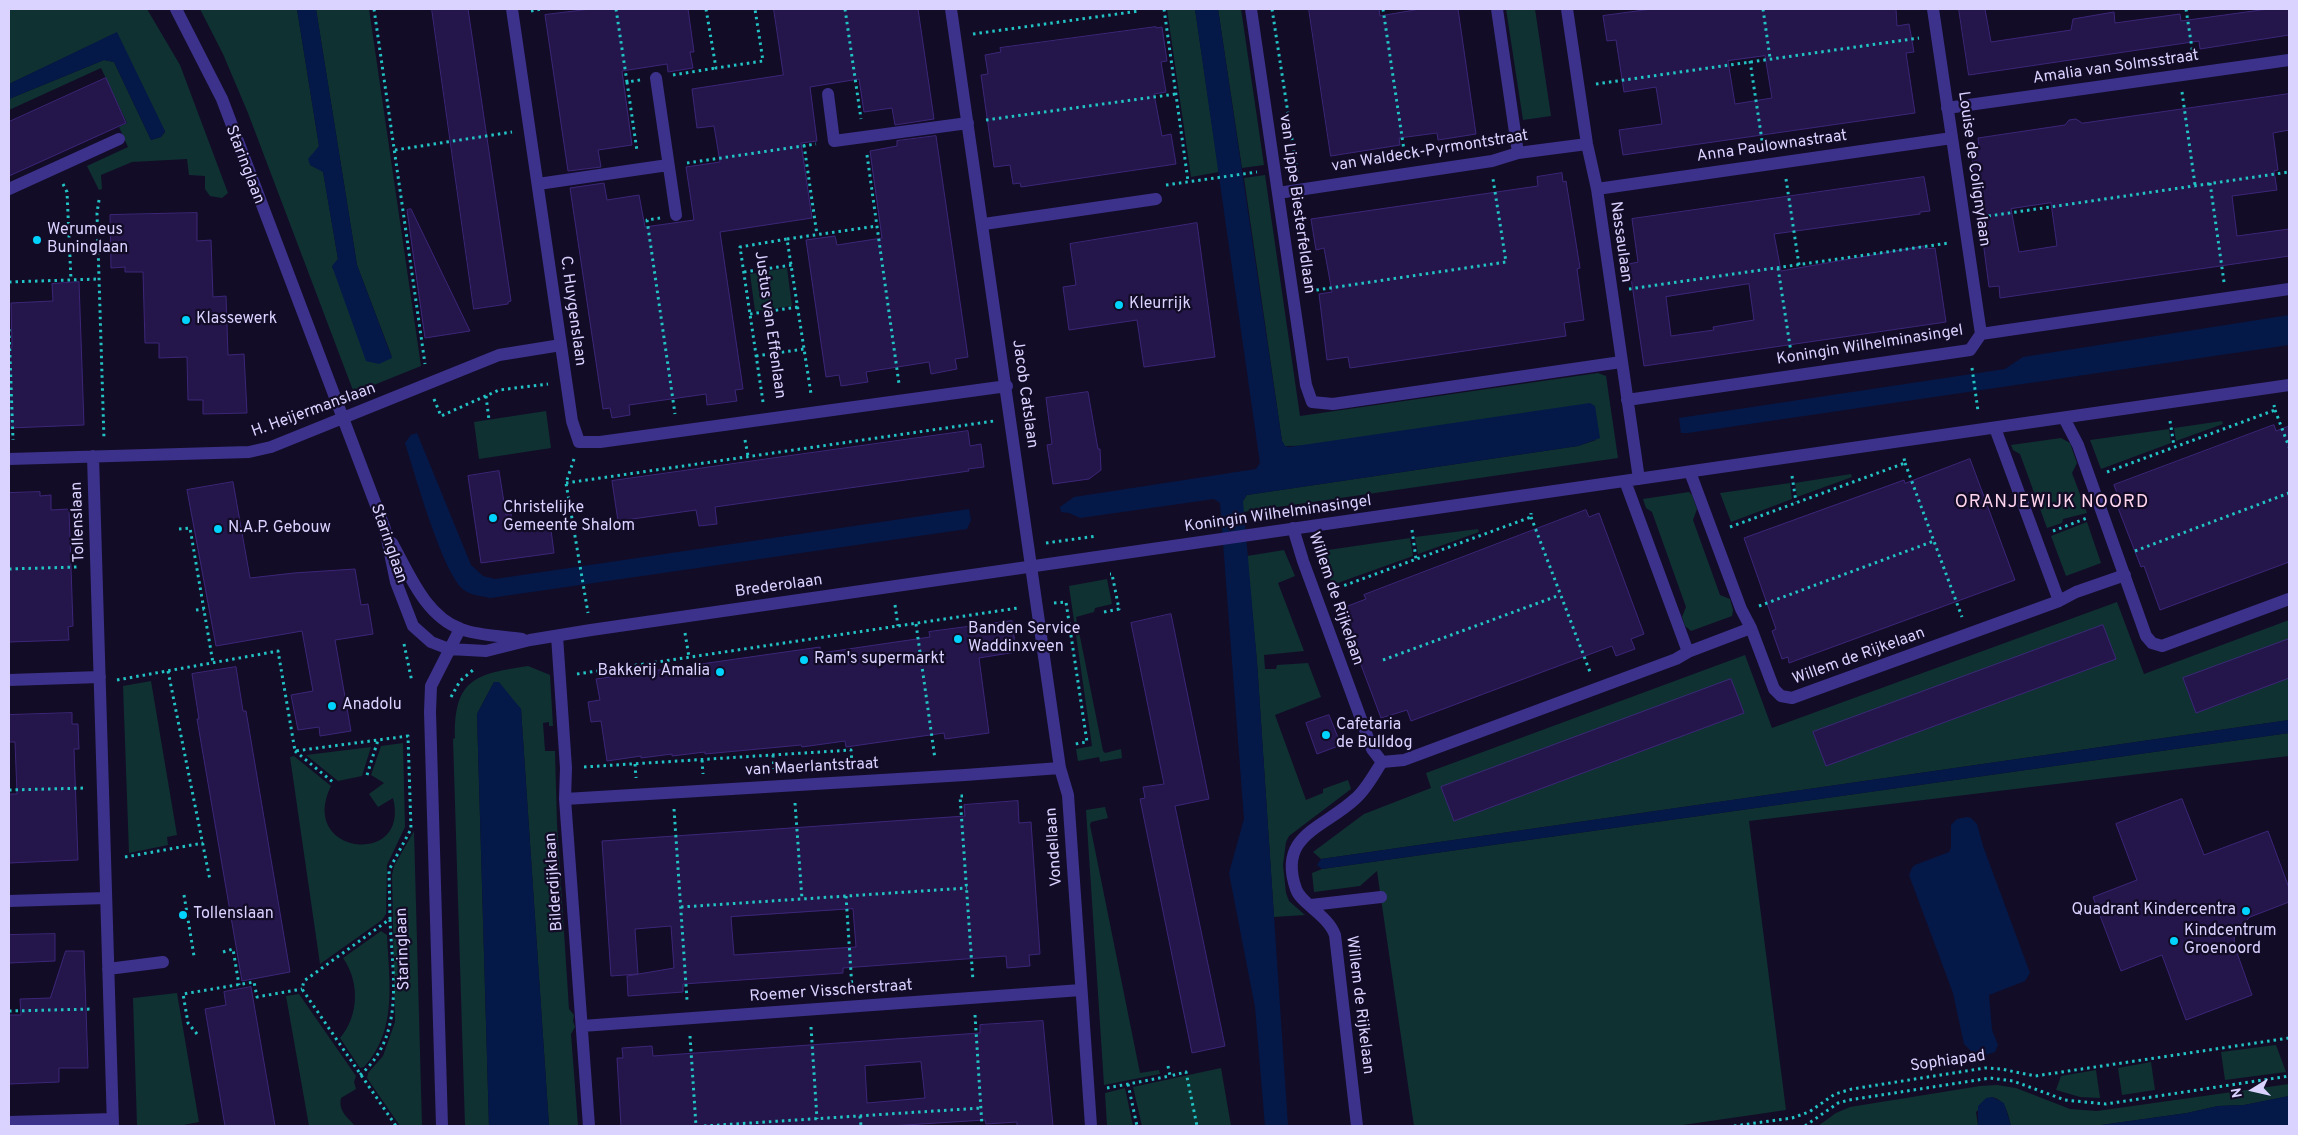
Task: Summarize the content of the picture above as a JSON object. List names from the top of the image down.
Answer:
{
  "streets": {
    "street": [
      "Amalia van Solmsstraat",
      "Anna Paulownastraat",
      "van Waldeck-Pyrmontstraat",
      "Staringlaan",
      "Louise de Colignylaan",
      "van Lippe Biesterfeldlaan",
      "Nassaulaan",
      "C. Huygenslaan",
      "Justus van Effenlaan",
      "Koningin Wilhelminasingel",
      "Jacob Catslaan",
      "H. Heijermanslaan",
      "Tollenslaan",
      "Brederolaan",
      "Willem de Rijkelaan",
      "van Maerlantstraat",
      "Vondellaan",
      "Bilderdijklaan",
      "Roemer Visscherstraat"
    ],
    "path": ["Sophiapad"]
  },
  "crossings": [
    ["Amalia van Solmsstraat", "Louise de Colignylaan"],
    ["Anna Paulownastraat", "Louise de Colignylaan"],
    ["Anna Paulownastraat", "Nassaulaan"],
    ["van Waldeck-Pyrmontstraat", "van Lippe Biesterfeldlaan"],
    ["van Waldeck-Pyrmontstraat", "Nassaulaan"],
    ["Staringlaan", "H. Heijermanslaan"],
    ["Staringlaan", "Brederolaan"],
    ["Louise de Colignylaan", "Koningin Wilhelminasingel"],
    ["van Lippe Biesterfeldlaan", "Nassaulaan"],
    ["Nassaulaan", "Koningin Wilhelminasingel"],
    ["C. Huygenslaan", "Justus van Effenlaan"],
    ["C. Huygenslaan", "H. Heijermanslaan"],
    ["Justus van Effenlaan", "Jacob Catslaan"],
    ["Koningin Wilhelminasingel", "Jacob Catslaan"],
    ["Koningin Wilhelminasingel", "Brederolaan"],
    ["Koningin Wilhelminasingel", "Willem de Rijkelaan"],
    ["Koningin Wilhelminasingel", "Vondellaan"],
    ["Jacob Catslaan", "Brederolaan"],
    ["Jacob Catslaan", "Vondellaan"],
    ["H. Heijermanslaan", "Tollenslaan"],
    ["Brederolaan", "Vondellaan"],
    ["Brederolaan", "Bilderdijklaan"],
    ["van Maerlantstraat", "Vondellaan"],
    ["van Maerlantstraat", "Bilderdijklaan"],
    ["Vondellaan", "Roemer Visscherstraat"],
    ["Bilderdijklaan", "Roemer Visscherstraat"]
  ],
  "districts": ["ORANJEWIJK NOORD"],
  "places": [
    "Werumeus Buninglaan",
    "Kleurrijk",
    "Klassewerk",
    "Christelijke Gemeente Shalom",
    "N.A.P. Gebouw",
    "Banden Service Waddinxveen",
    "Ram's supermarkt",
    "Bakkerij Amalia",
    "Anadolu",
    "Cafetaria de Bulldog",
    "Quadrant Kindercentra",
    "Tollenslaan",
    "Kindcentrum Groenoord"
  ],
  "north": "left"
}
